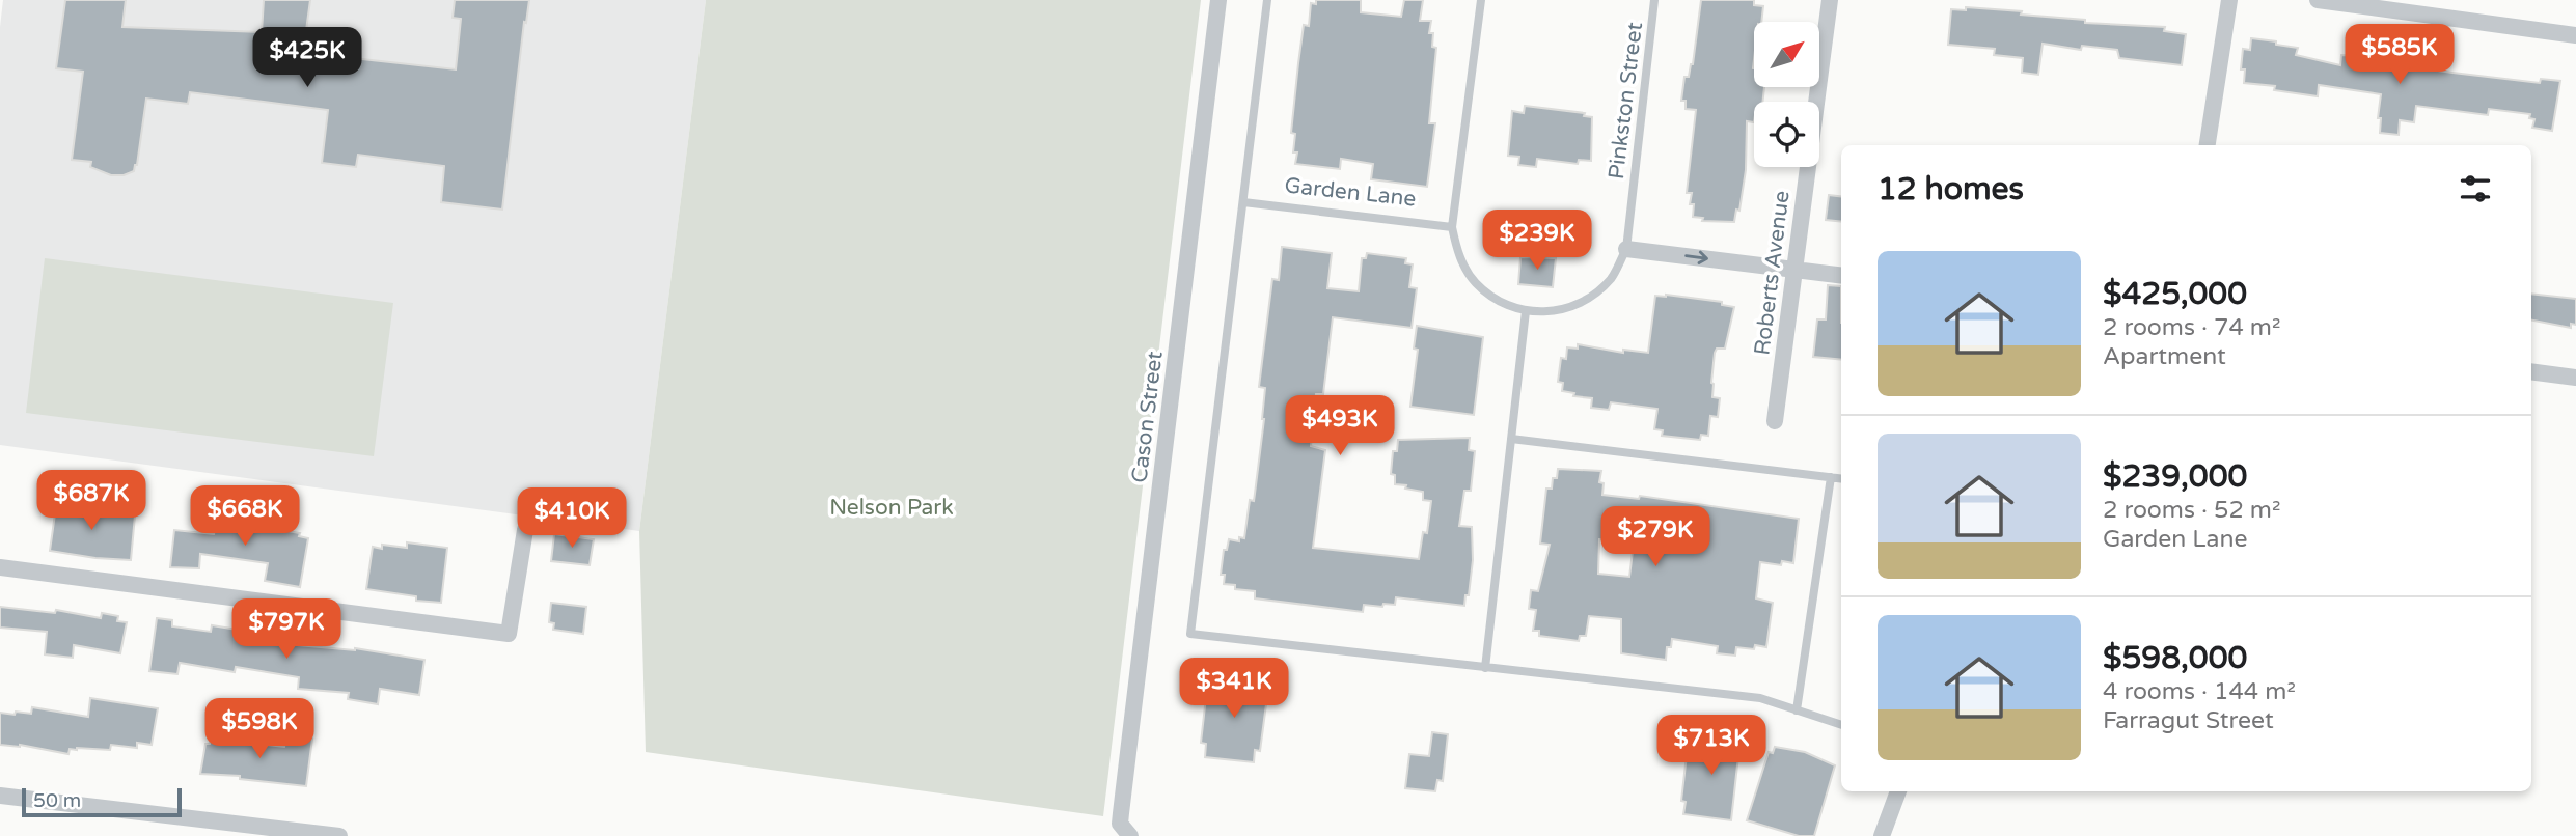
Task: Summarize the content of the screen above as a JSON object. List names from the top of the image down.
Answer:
{
  "streets": {
    "street": ["Roberts Avenue", "Cason Street"],
    "lane": ["Pinkston Street", "Garden Lane"]
  },
  "parks": ["Nelson Park"],
  "scale_bar": "50 m",
  "north": "top right",
  "page": {
    "price": [
      "$585K",
      "$425K",
      "$239K",
      "$493K",
      "$687K",
      "$668K",
      "$410K",
      "$279K",
      "$797K",
      "$341K",
      "$598K",
      "$713K"
    ],
    "heading": "12 homes",
    "list": [
      {
        "name": "$425,000",
        "note": "2 rooms · 74 m² · Apartment"
      },
      {
        "name": "$239,000",
        "note": "2 rooms · 52 m² · Garden Lane"
      },
      {
        "name": "$598,000",
        "note": "4 rooms · 144 m² · Farragut Street"
      }
    ],
    "scale": "50 m"
  }
}
